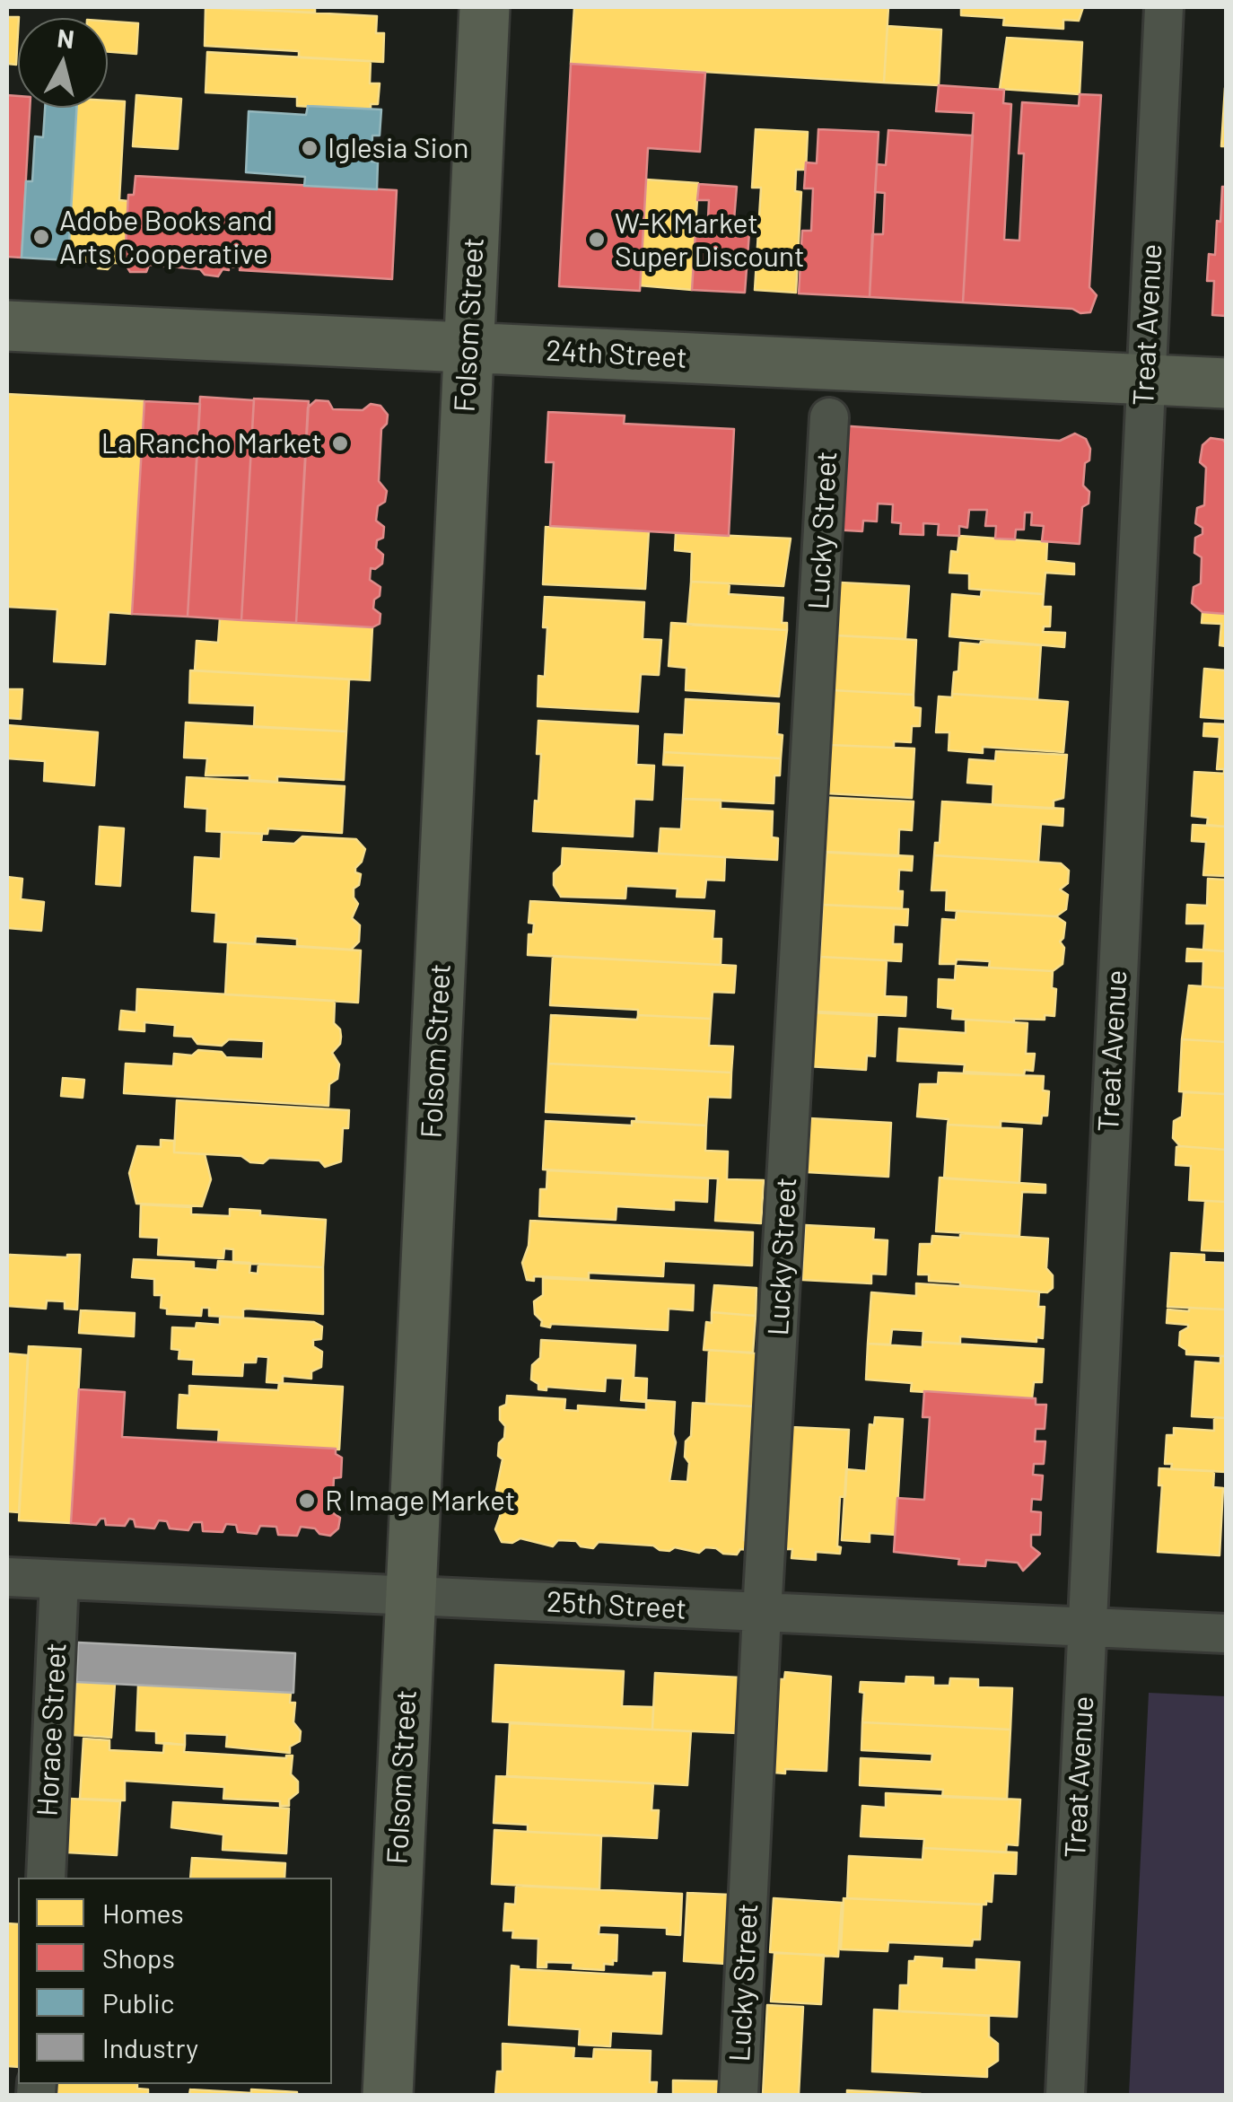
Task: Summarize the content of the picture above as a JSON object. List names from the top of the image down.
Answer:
{
  "streets": {
    "street": [
      "Folsom Street",
      "Treat Avenue",
      "24th Street",
      "Lucky Street",
      "25th Street",
      "Horace Street"
    ]
  },
  "crossings": [
    ["Folsom Street", "24th Street"],
    ["Folsom Street", "25th Street"],
    ["Treat Avenue", "24th Street"],
    ["Treat Avenue", "25th Street"],
    ["Lucky Street", "25th Street"],
    ["25th Street", "Horace Street"]
  ],
  "places": [
    "Iglesia Sion",
    "Adobe Books and Arts Cooperative",
    "W-K Market Super Discount",
    "La Rancho Market",
    "R Image Market"
  ],
  "legend": [
    "Homes",
    "Shops",
    "Public",
    "Industry"
  ],
  "north": "top"
}
